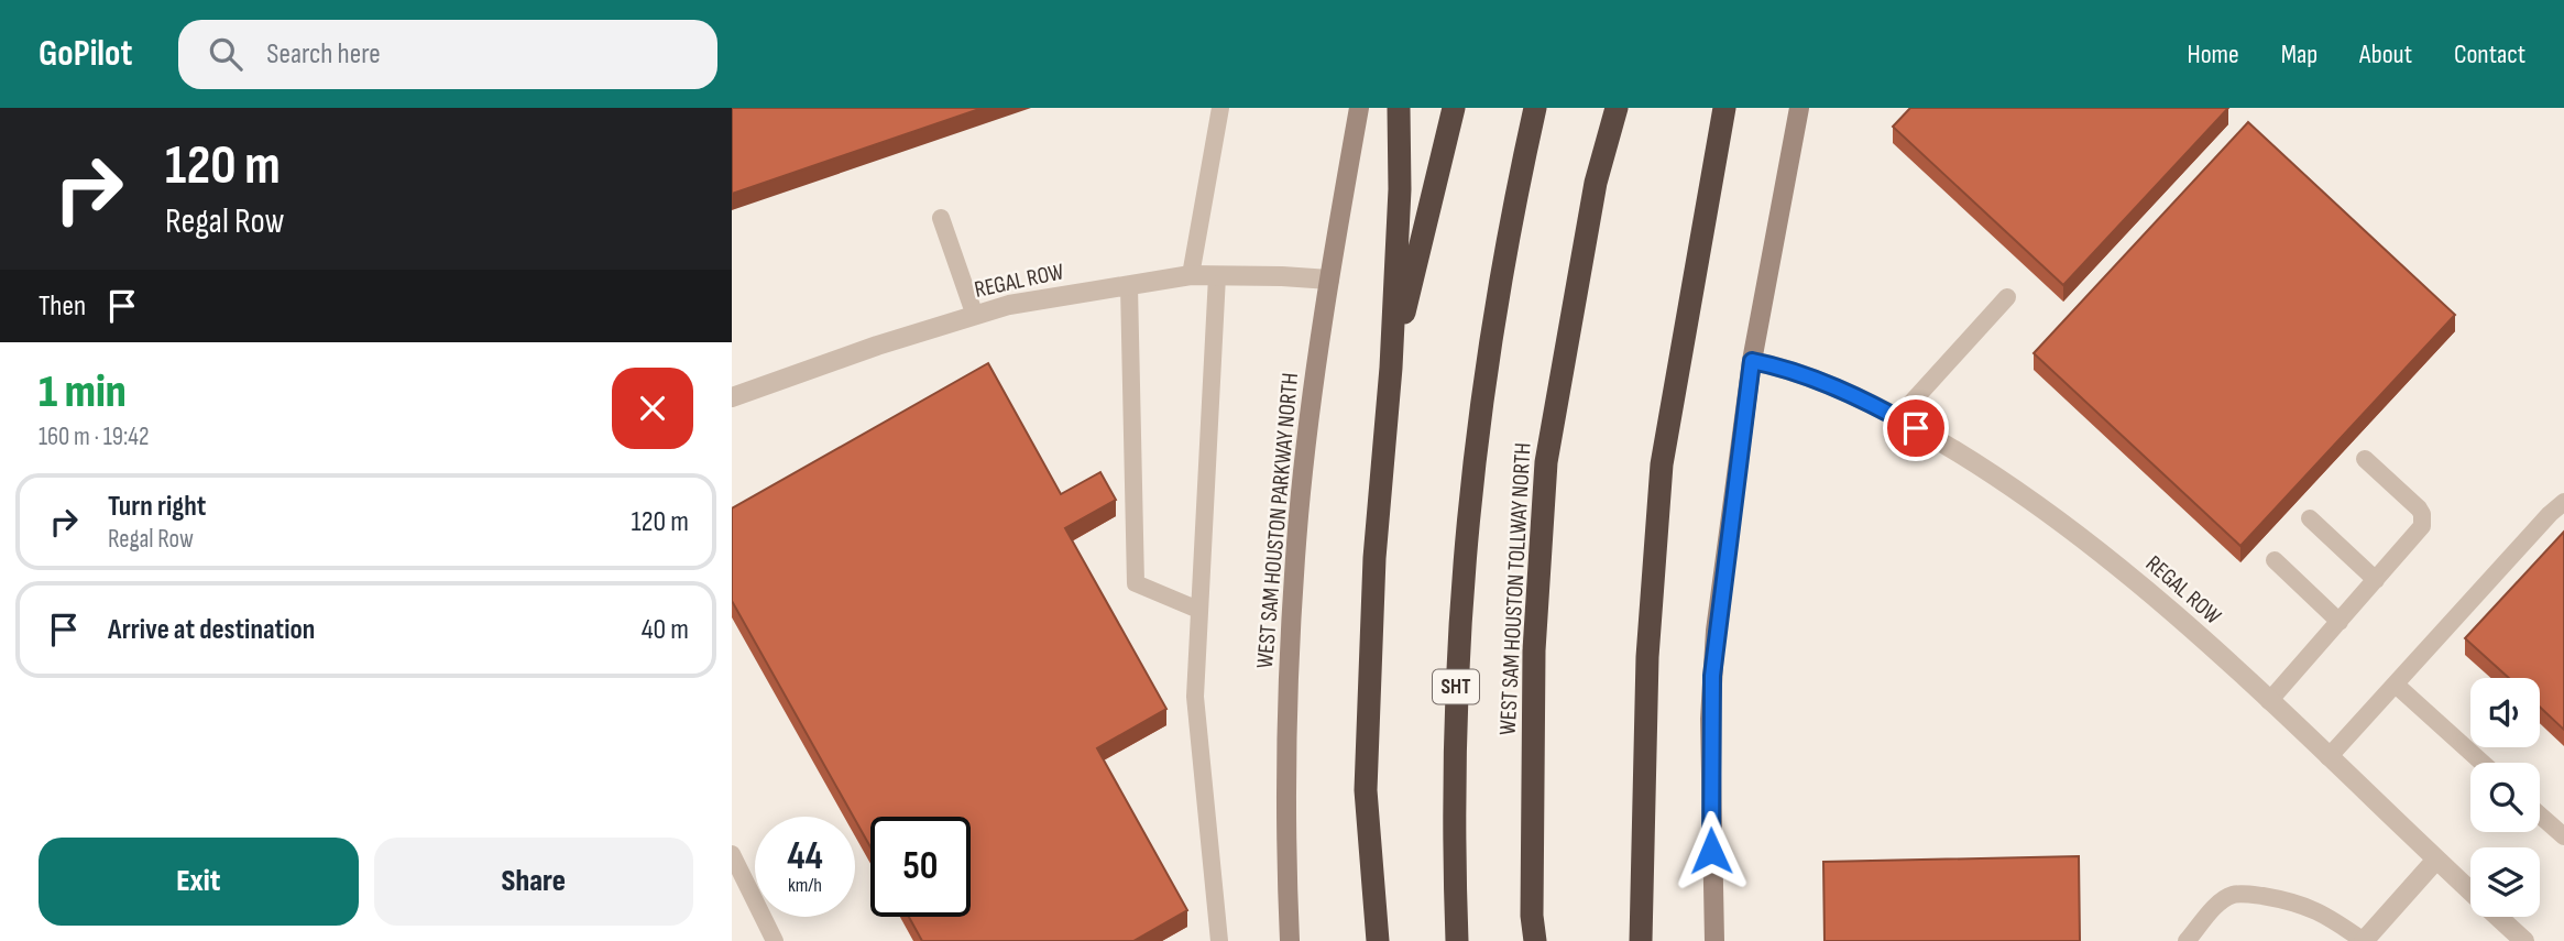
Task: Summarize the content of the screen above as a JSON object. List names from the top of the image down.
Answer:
{
  "streets": {
    "highway": ["WEST SAM HOUSTON TOLLWAY NORTH", "SHT"],
    "main road": ["WEST SAM HOUSTON PARKWAY NORTH"],
    "street": ["REGAL ROW"]
  },
  "crossings": [
    ["REGAL ROW", "WEST SAM HOUSTON PARKWAY NORTH"]
  ],
  "page": {
    "header": "GoPilot",
    "search": "Search here",
    "nav": [
      "Home",
      "Map",
      "About",
      "Contact"
    ],
    "turn": ["120 m", "Regal Row"],
    "then": "Then",
    "heading": ["1 min", "160 m · 19:42"],
    "list": [
      {
        "name": "Turn right",
        "note": "Regal Row",
        "value": "120 m"
      },
      {
        "name": "Arrive at destination",
        "value": "40 m"
      }
    ],
    "speed": "44 km/h",
    "limit": "50",
    "buttons": ["Exit", "Share"]
  }
}
